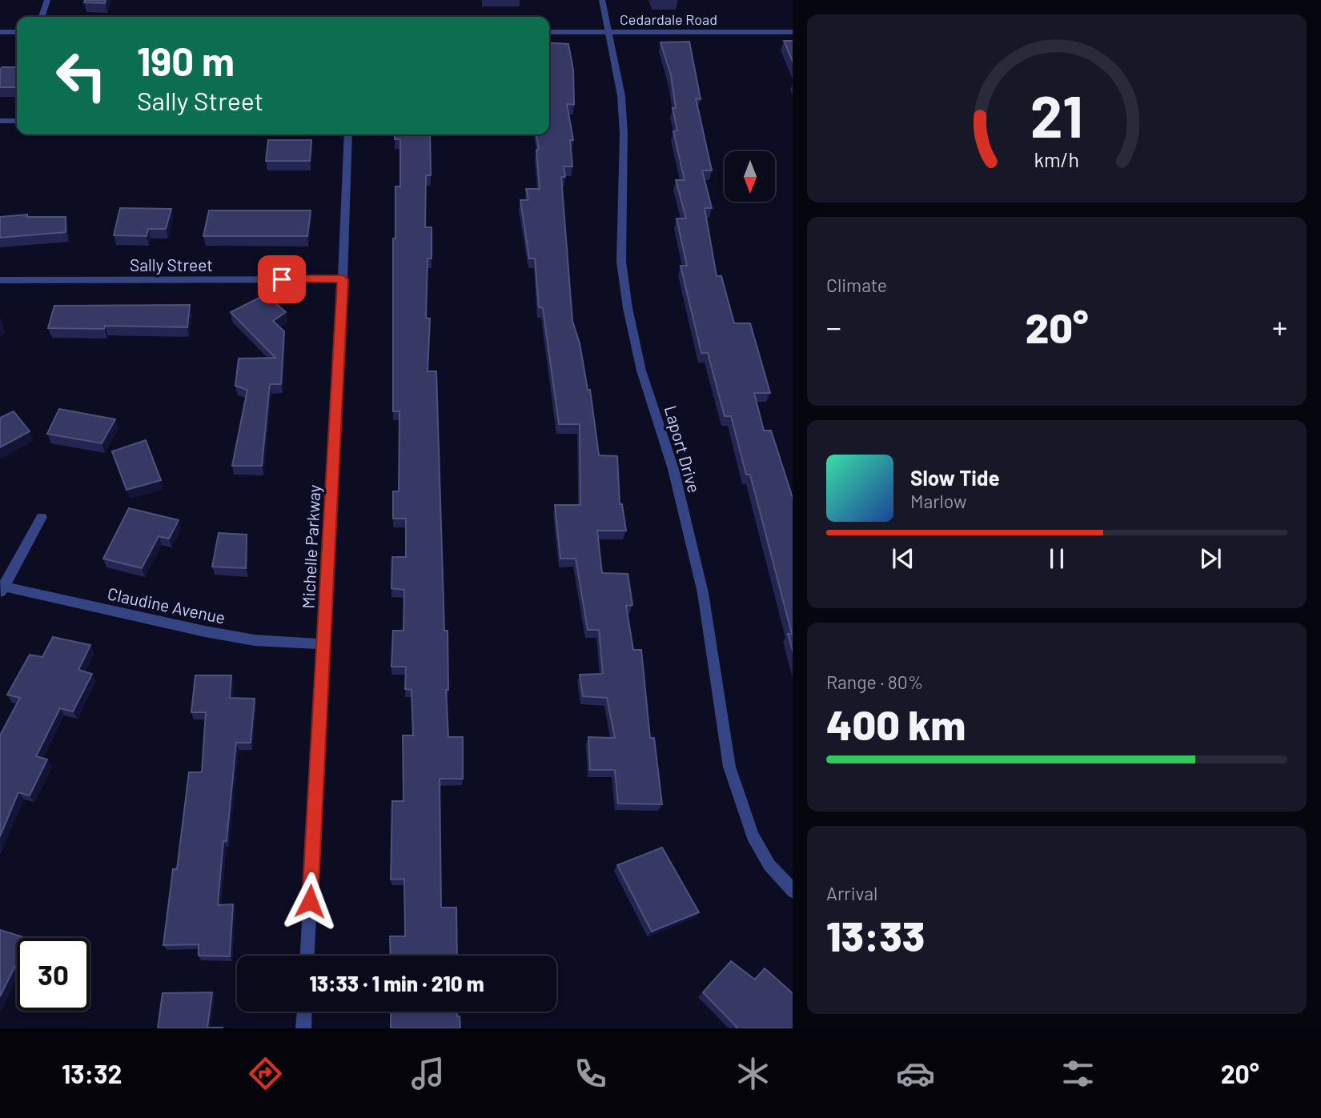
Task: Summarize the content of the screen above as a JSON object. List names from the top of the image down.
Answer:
{
  "streets": {
    "street": [
      "Cedardale Road",
      "Sally Street",
      "Laport Drive",
      "Michelle Parkway",
      "Claudine Avenue"
    ]
  },
  "crossings": [
    ["Cedardale Road", "Laport Drive"],
    ["Sally Street", "Michelle Parkway"],
    ["Michelle Parkway", "Claudine Avenue"]
  ],
  "north": "bottom",
  "page": {
    "turn": ["190 m", "Sally Street"],
    "tile": [
      "Climate",
      ["Range · 80%", "400 km"],
      ["Arrival", "13:33"]
    ],
    "heat": ["−", "20°", "+"],
    "song": ["Slow Tide", "Marlow"],
    "limit": "30",
    "trip": "13:33 · 1 min · 210 m",
    "tabs": ["13:32", "20°"],
    "gauge": ["21", "km/h"]
  }
}
